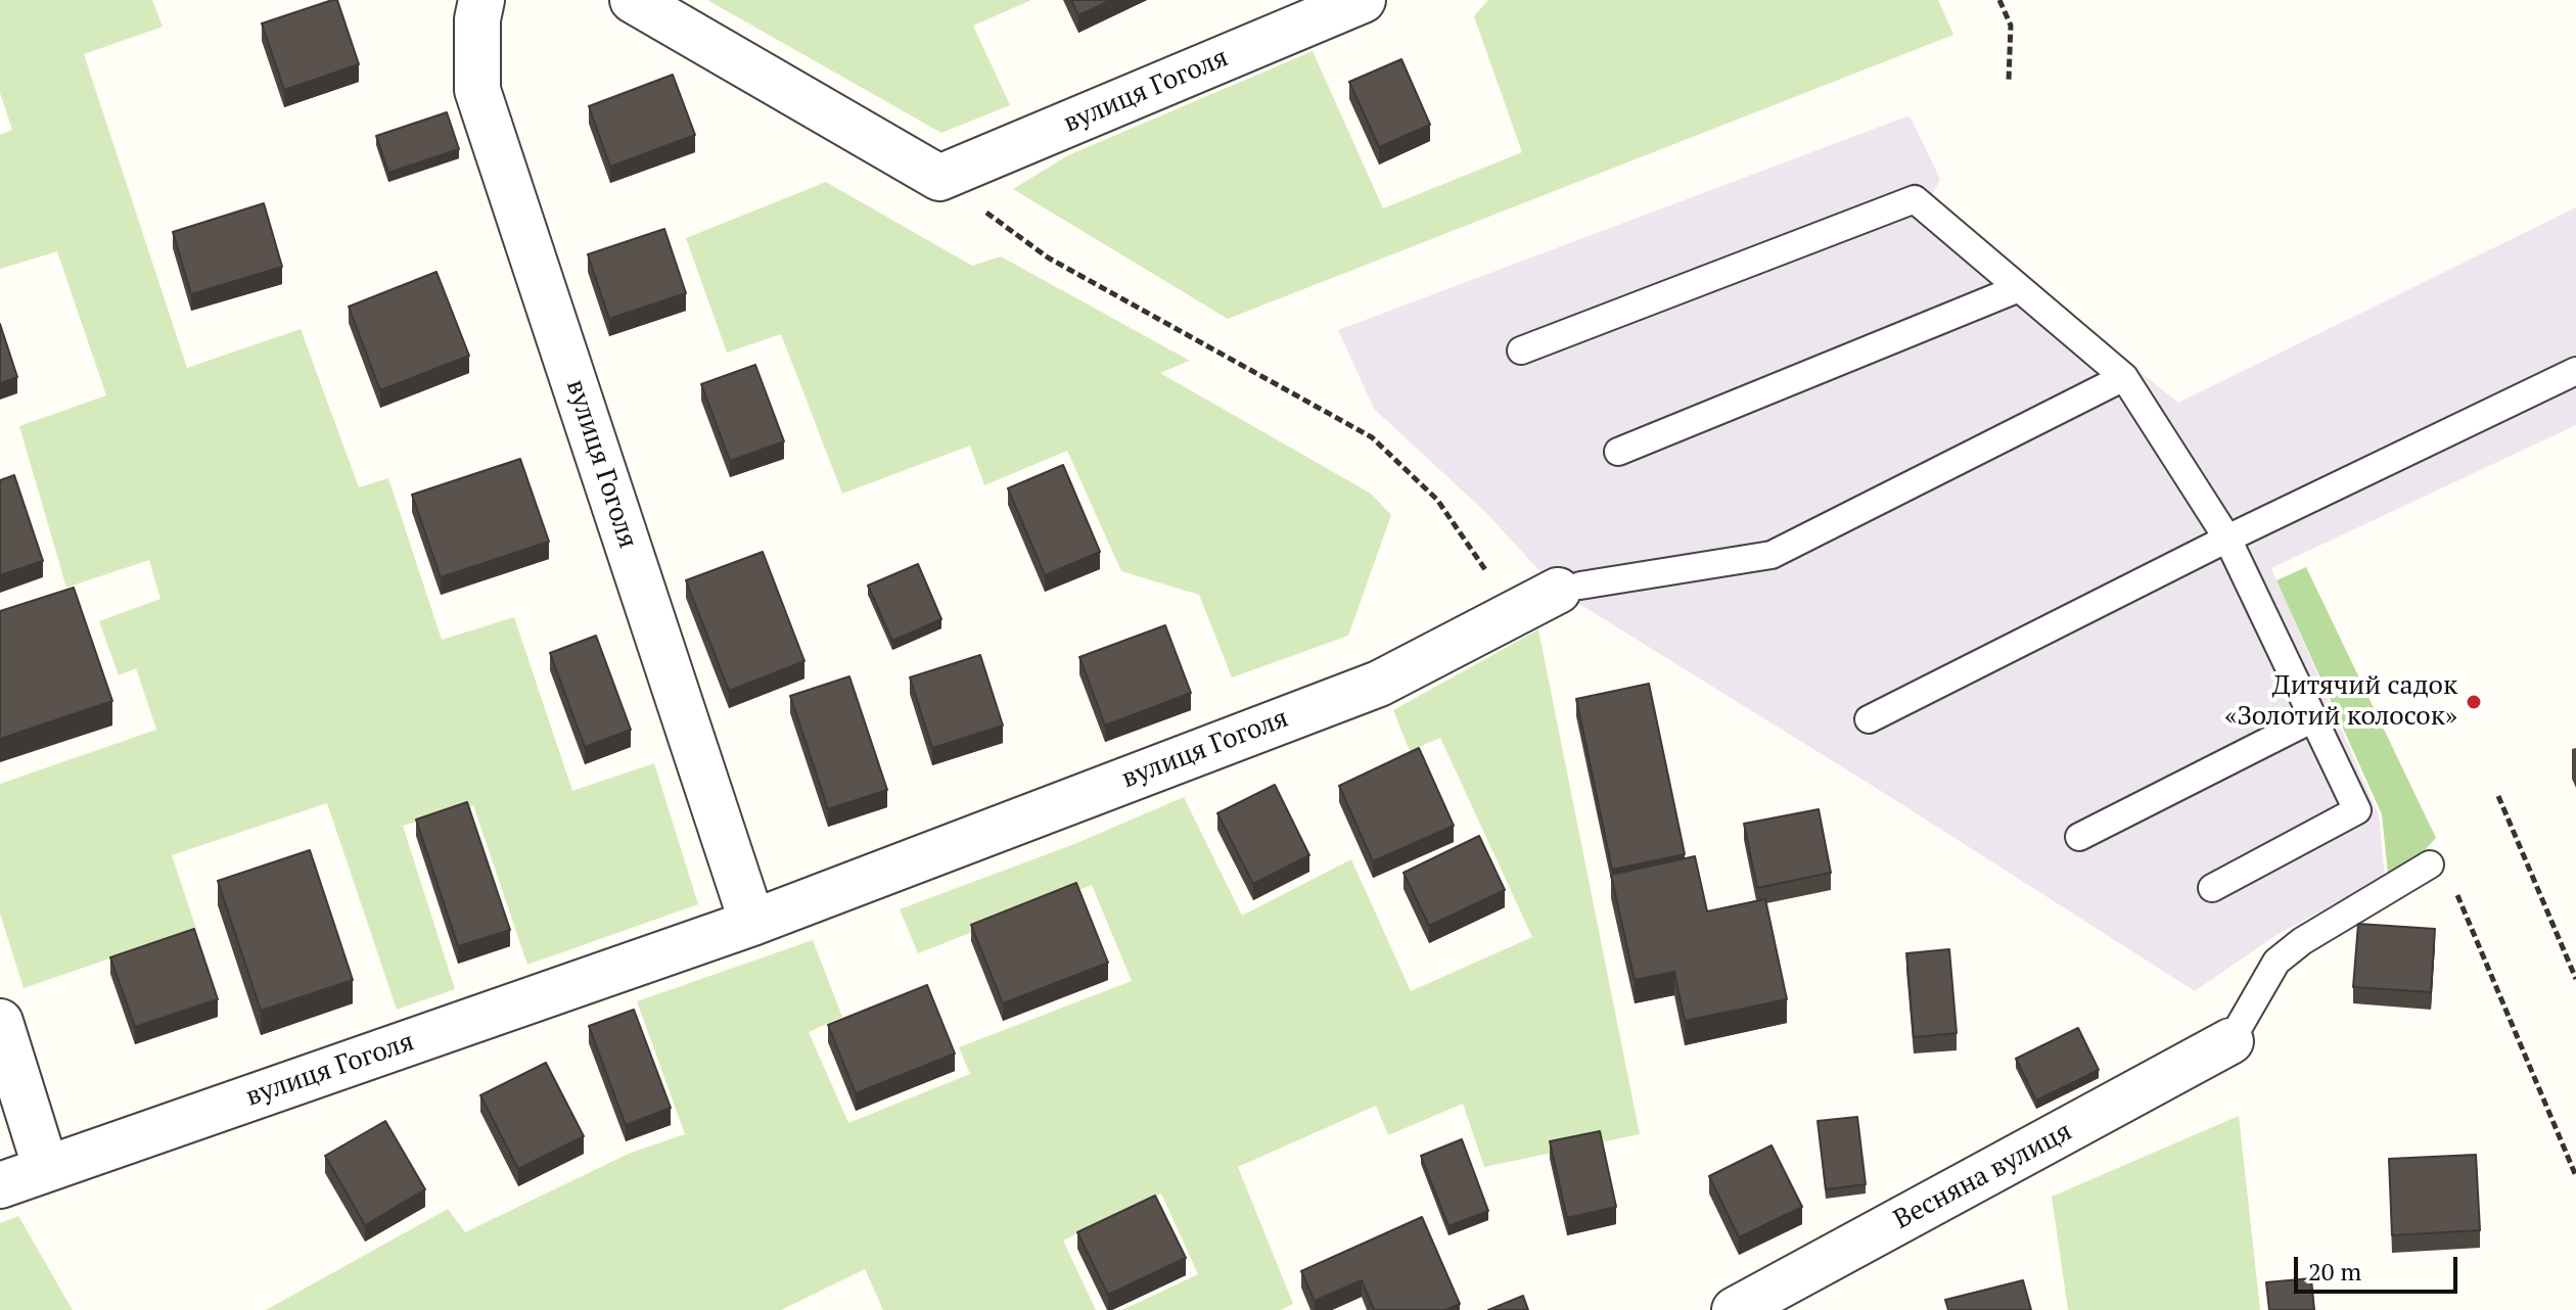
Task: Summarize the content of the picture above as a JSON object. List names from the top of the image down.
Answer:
{
  "streets": {
    "street": ["вулиця Гоголя", "Весняна вулиця"]
  },
  "places": ["Дитячий садок «Золотий колосок»"],
  "scale_bar": "20 m"
}
